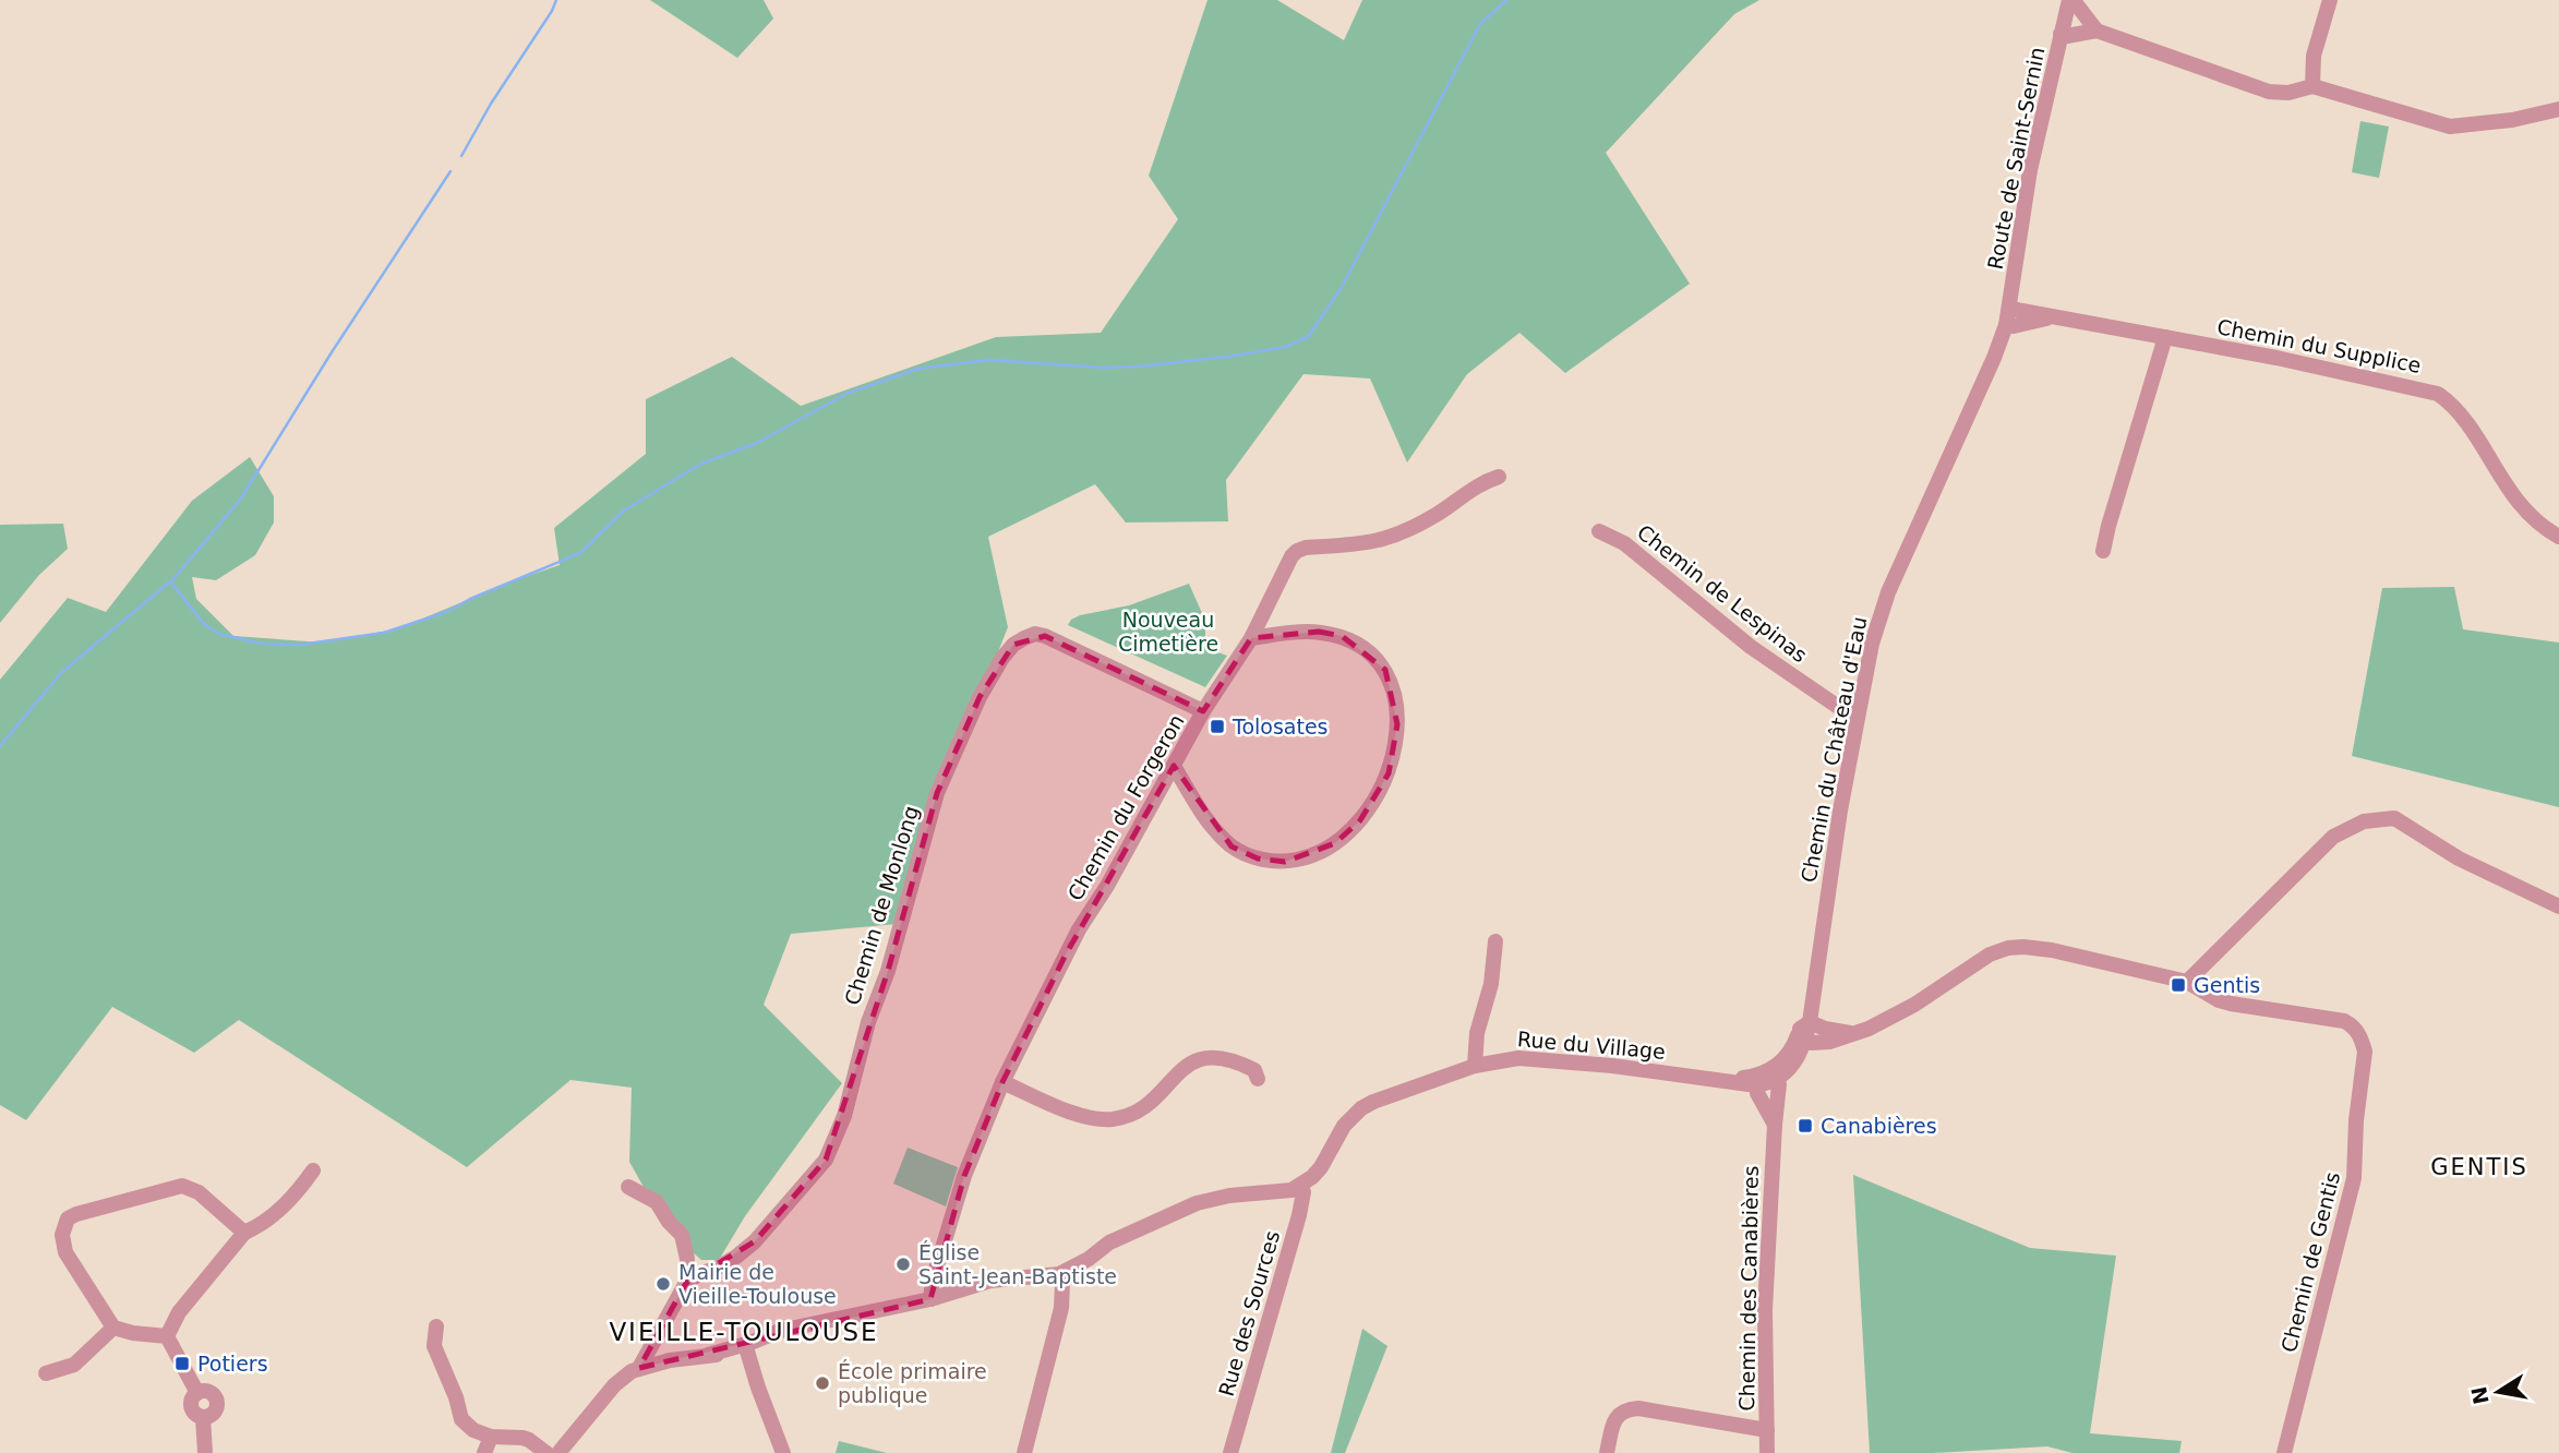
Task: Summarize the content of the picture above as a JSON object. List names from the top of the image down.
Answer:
{
  "streets": {
    "street": [
      "Route de Saint-Sernin",
      "Chemin du Supplice",
      "Chemin de Lespinas",
      "Chemin du Château d'Eau",
      "Chemin du Forgeron",
      "Chemin de Monlong",
      "Rue du Village",
      "Chemin de Gentis",
      "Chemin des Canabières",
      "Rue des Sources"
    ]
  },
  "crossings": [
    ["Route de Saint-Sernin", "Chemin du Supplice"],
    ["Route de Saint-Sernin", "Chemin du Château d'Eau"],
    ["Chemin du Supplice", "Chemin du Château d'Eau"],
    ["Chemin de Lespinas", "Chemin du Château d'Eau"],
    ["Chemin du Château d'Eau", "Rue du Village"],
    ["Chemin du Château d'Eau", "Chemin de Gentis"],
    ["Chemin du Château d'Eau", "Chemin des Canabières"],
    ["Chemin du Forgeron", "Chemin de Monlong"],
    ["Rue du Village", "Chemin des Canabières"],
    ["Rue du Village", "Rue des Sources"]
  ],
  "districts": ["GENTIS", "VIEILLE-TOULOUSE"],
  "parks": ["Nouveau Cimetière"],
  "places": {
    "transit": [
      "Tolosates",
      "Gentis",
      "Canabières",
      "Potiers"
    ],
    "other": ["Église Saint-Jean-Baptiste", "Mairie de Vieille-Toulouse", "École primaire publique"]
  },
  "north": "left"
}
